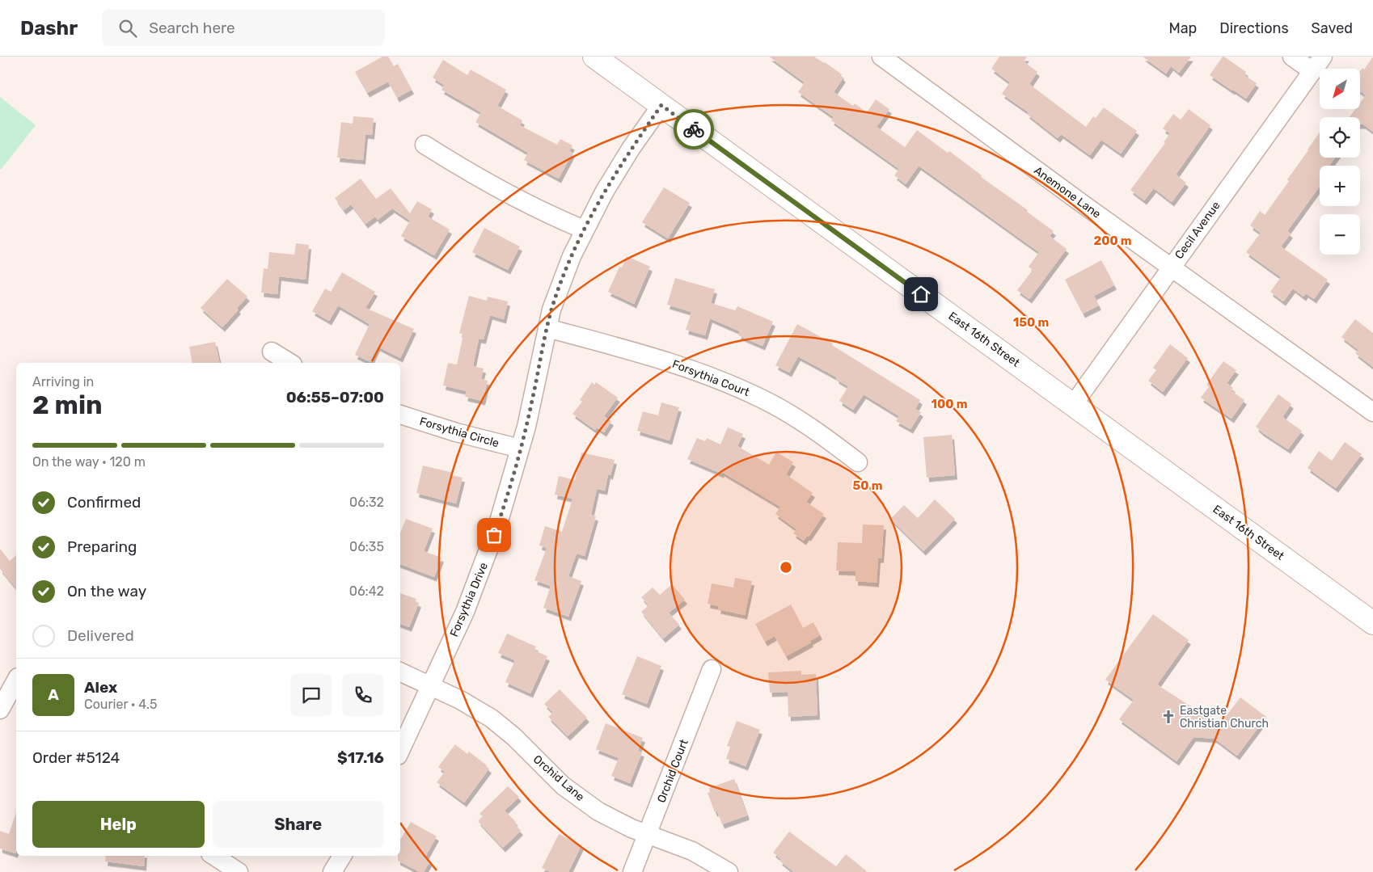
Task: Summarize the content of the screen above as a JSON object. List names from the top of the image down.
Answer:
{
  "streets": {
    "street": [
      "Anemone Lane",
      "Cecil Avenue",
      "East 16th Street",
      "Forsythia Court",
      "Forsythia Circle",
      "Forsythia Drive",
      "Orchid Court",
      "Orchid Lane"
    ]
  },
  "crossings": [
    ["Anemone Lane", "Cecil Avenue"],
    ["Cecil Avenue", "East 16th Street"],
    ["East 16th Street", "Forsythia Drive"],
    ["Forsythia Court", "Forsythia Drive"],
    ["Forsythia Circle", "Forsythia Drive"],
    ["Forsythia Drive", "Orchid Lane"],
    ["Orchid Court", "Orchid Lane"]
  ],
  "places": {
    "church": ["Eastgate Christian Church"]
  },
  "north": "bottom left",
  "page": {
    "header": "Dashr",
    "search": "Search here",
    "nav": ["Map", "Directions", "Saved"],
    "map_buttons": ["+", "−"],
    "heading": ["2 min", "Arriving in", "06:55–07:00"],
    "panel": [
      "Alex",
      "Courier · 4.5",
      "Order #5124",
      "$17.16"
    ],
    "bar": "On the way · 120 m",
    "list": [
      ["Confirmed", "06:32"],
      ["Preparing", "06:35"],
      ["On the way", "06:42"],
      "Delivered"
    ],
    "round": "A",
    "buttons": ["Help", "Share"]
  },
  "rings": [
    "200 m",
    "150 m",
    "100 m",
    "50 m"
  ]
}
